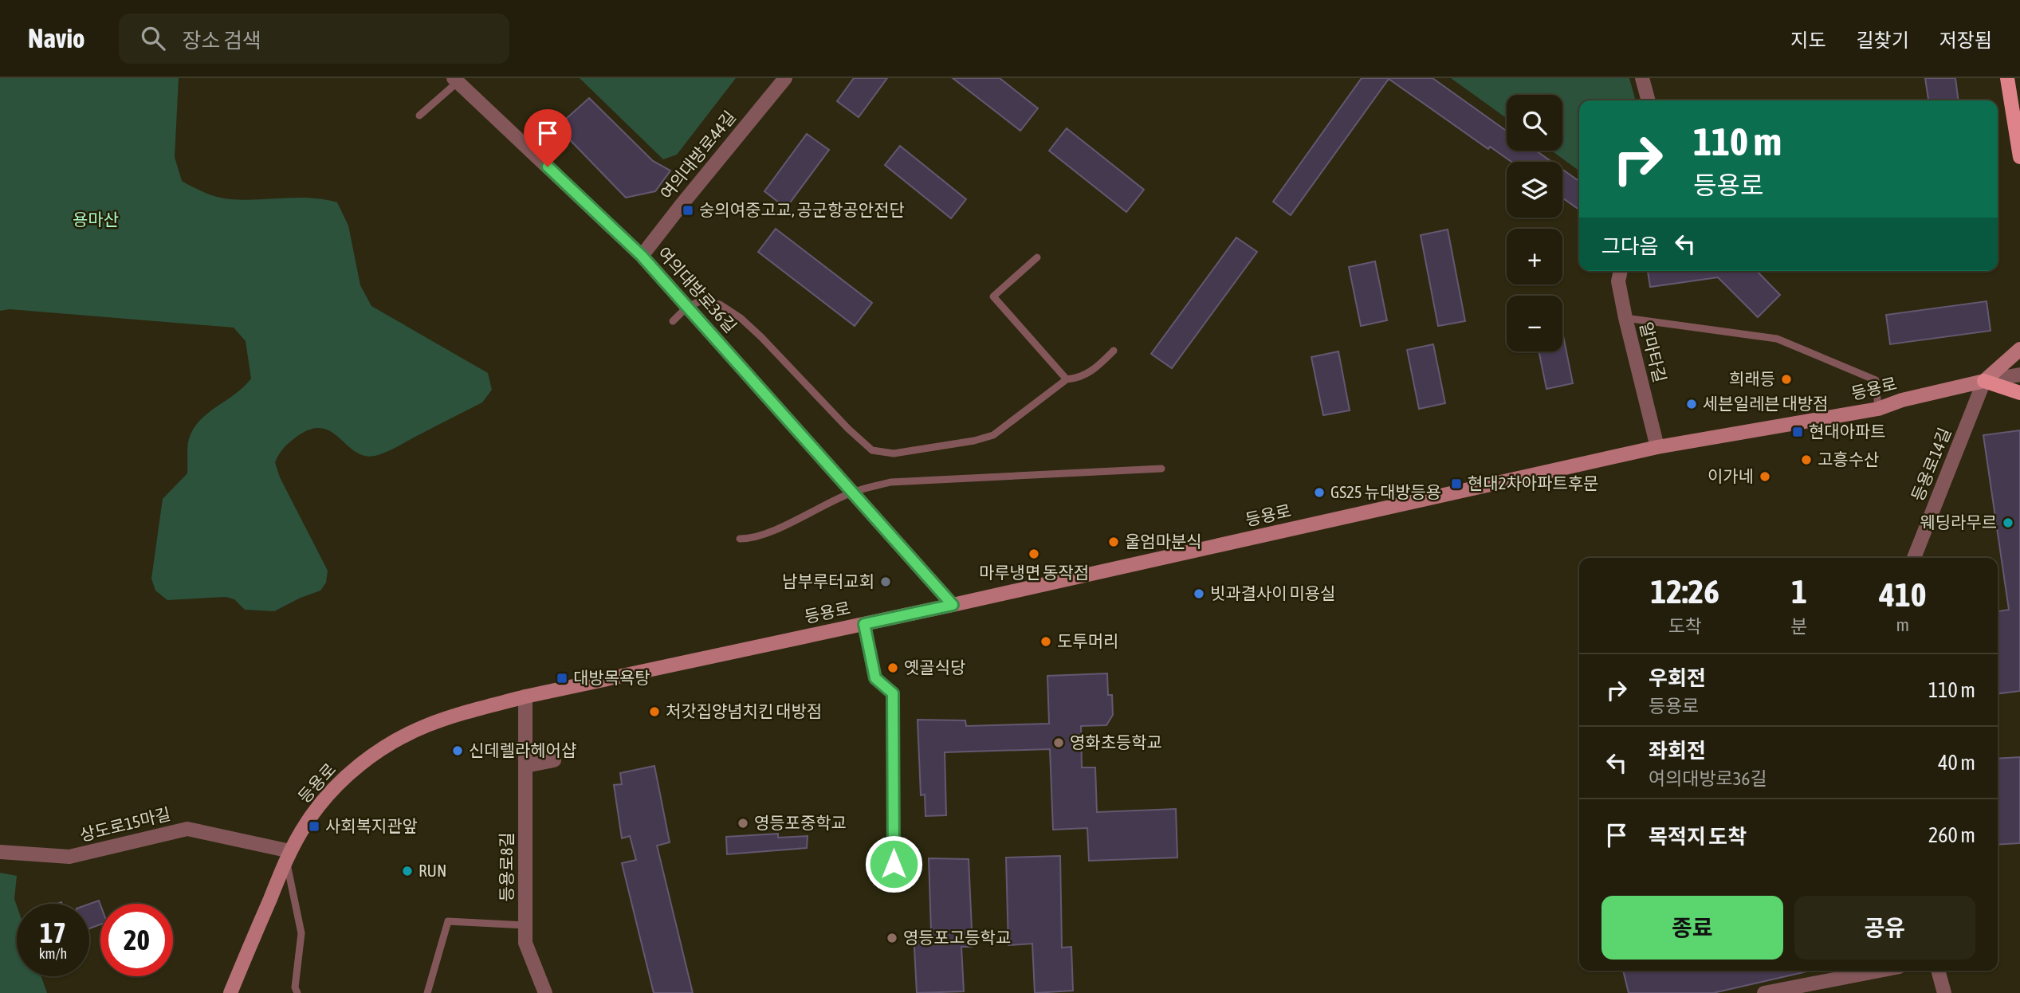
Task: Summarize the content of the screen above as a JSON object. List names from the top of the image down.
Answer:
{
  "streets": {
    "street": [
      "여의대방로44길",
      "여의대방로36길",
      "알마타길",
      "등용로",
      "등용로14길",
      "상도로15마길",
      "등용로8길"
    ]
  },
  "crossings": [
    ["여의대방로44길", "여의대방로36길"],
    ["여의대방로36길", "등용로"],
    ["알마타길", "등용로"],
    ["등용로", "등용로14길"],
    ["등용로", "상도로15마길"]
  ],
  "parks": ["용마산"],
  "places": {
    "transit": [
      "숭의여중고교, 공군항공안전단",
      "현대아파트",
      "현대2차아파트후문",
      "대방목욕탕",
      "사회복지관앞"
    ],
    "other": [
      "희래등",
      "세븐일레븐 대방점",
      "고흥수산",
      "이가네",
      "GS25 뉴대방등용",
      "웨딩라무르",
      "울엄마분식",
      "마루냉면 동작점",
      "남부루터교회",
      "빗과결사이 미용실",
      "도투머리",
      "옛골식당",
      "처갓집양념치킨 대방점",
      "영화초등학교",
      "신데렐라헤어샵",
      "영등포중학교",
      "RUN",
      "영등포고등학교"
    ]
  },
  "page": {
    "header": "Navio",
    "search": "장소 검색",
    "nav": ["지도", "길찾기", "저장됨"],
    "map_buttons": ["+", "−"],
    "turn": ["110 m", "등용로"],
    "then": "그다음",
    "eta": [
      "12:26",
      "도착",
      "1",
      "분",
      "410",
      "m"
    ],
    "list": [
      {
        "name": "우회전",
        "note": "등용로",
        "value": "110 m"
      },
      {
        "name": "좌회전",
        "note": "여의대방로36길",
        "value": "40 m"
      },
      {
        "name": "목적지 도착",
        "value": "260 m"
      }
    ],
    "buttons": ["종료", "공유"],
    "speed": "17 km/h",
    "limit": "20"
  }
}
